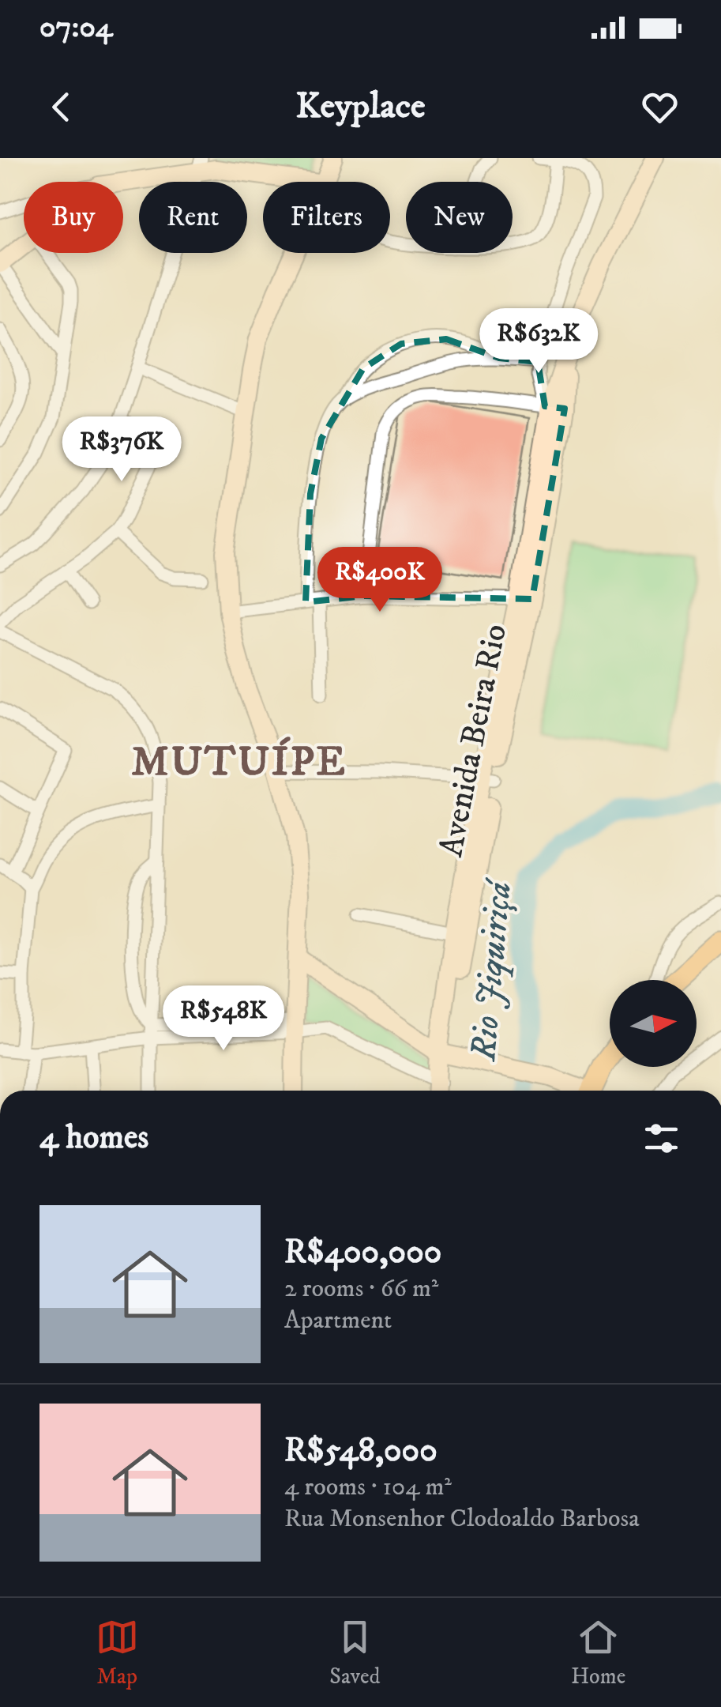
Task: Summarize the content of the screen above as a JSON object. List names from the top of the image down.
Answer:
{
  "streets": {
    "street": ["Avenida Beira Rio"]
  },
  "districts": ["MUTUÍPE"],
  "water": ["Rio Jiquiriçá"],
  "north": "right",
  "page": {
    "status": "07:04",
    "header": "Keyplace",
    "chip": [
      "Buy",
      "Rent",
      "Filters",
      "New"
    ],
    "price": [
      "R$632K",
      "R$376K",
      "R$400K",
      "R$548K"
    ],
    "heading": "4 homes",
    "list": [
      {
        "name": "R$400,000",
        "note": "2 rooms · 66 m² · Apartment"
      },
      {
        "name": "R$548,000",
        "note": "4 rooms · 104 m² · Rua Monsenhor Clodoaldo Barbosa"
      }
    ],
    "tabs": ["Map", "Saved", "Home"]
  }
}
